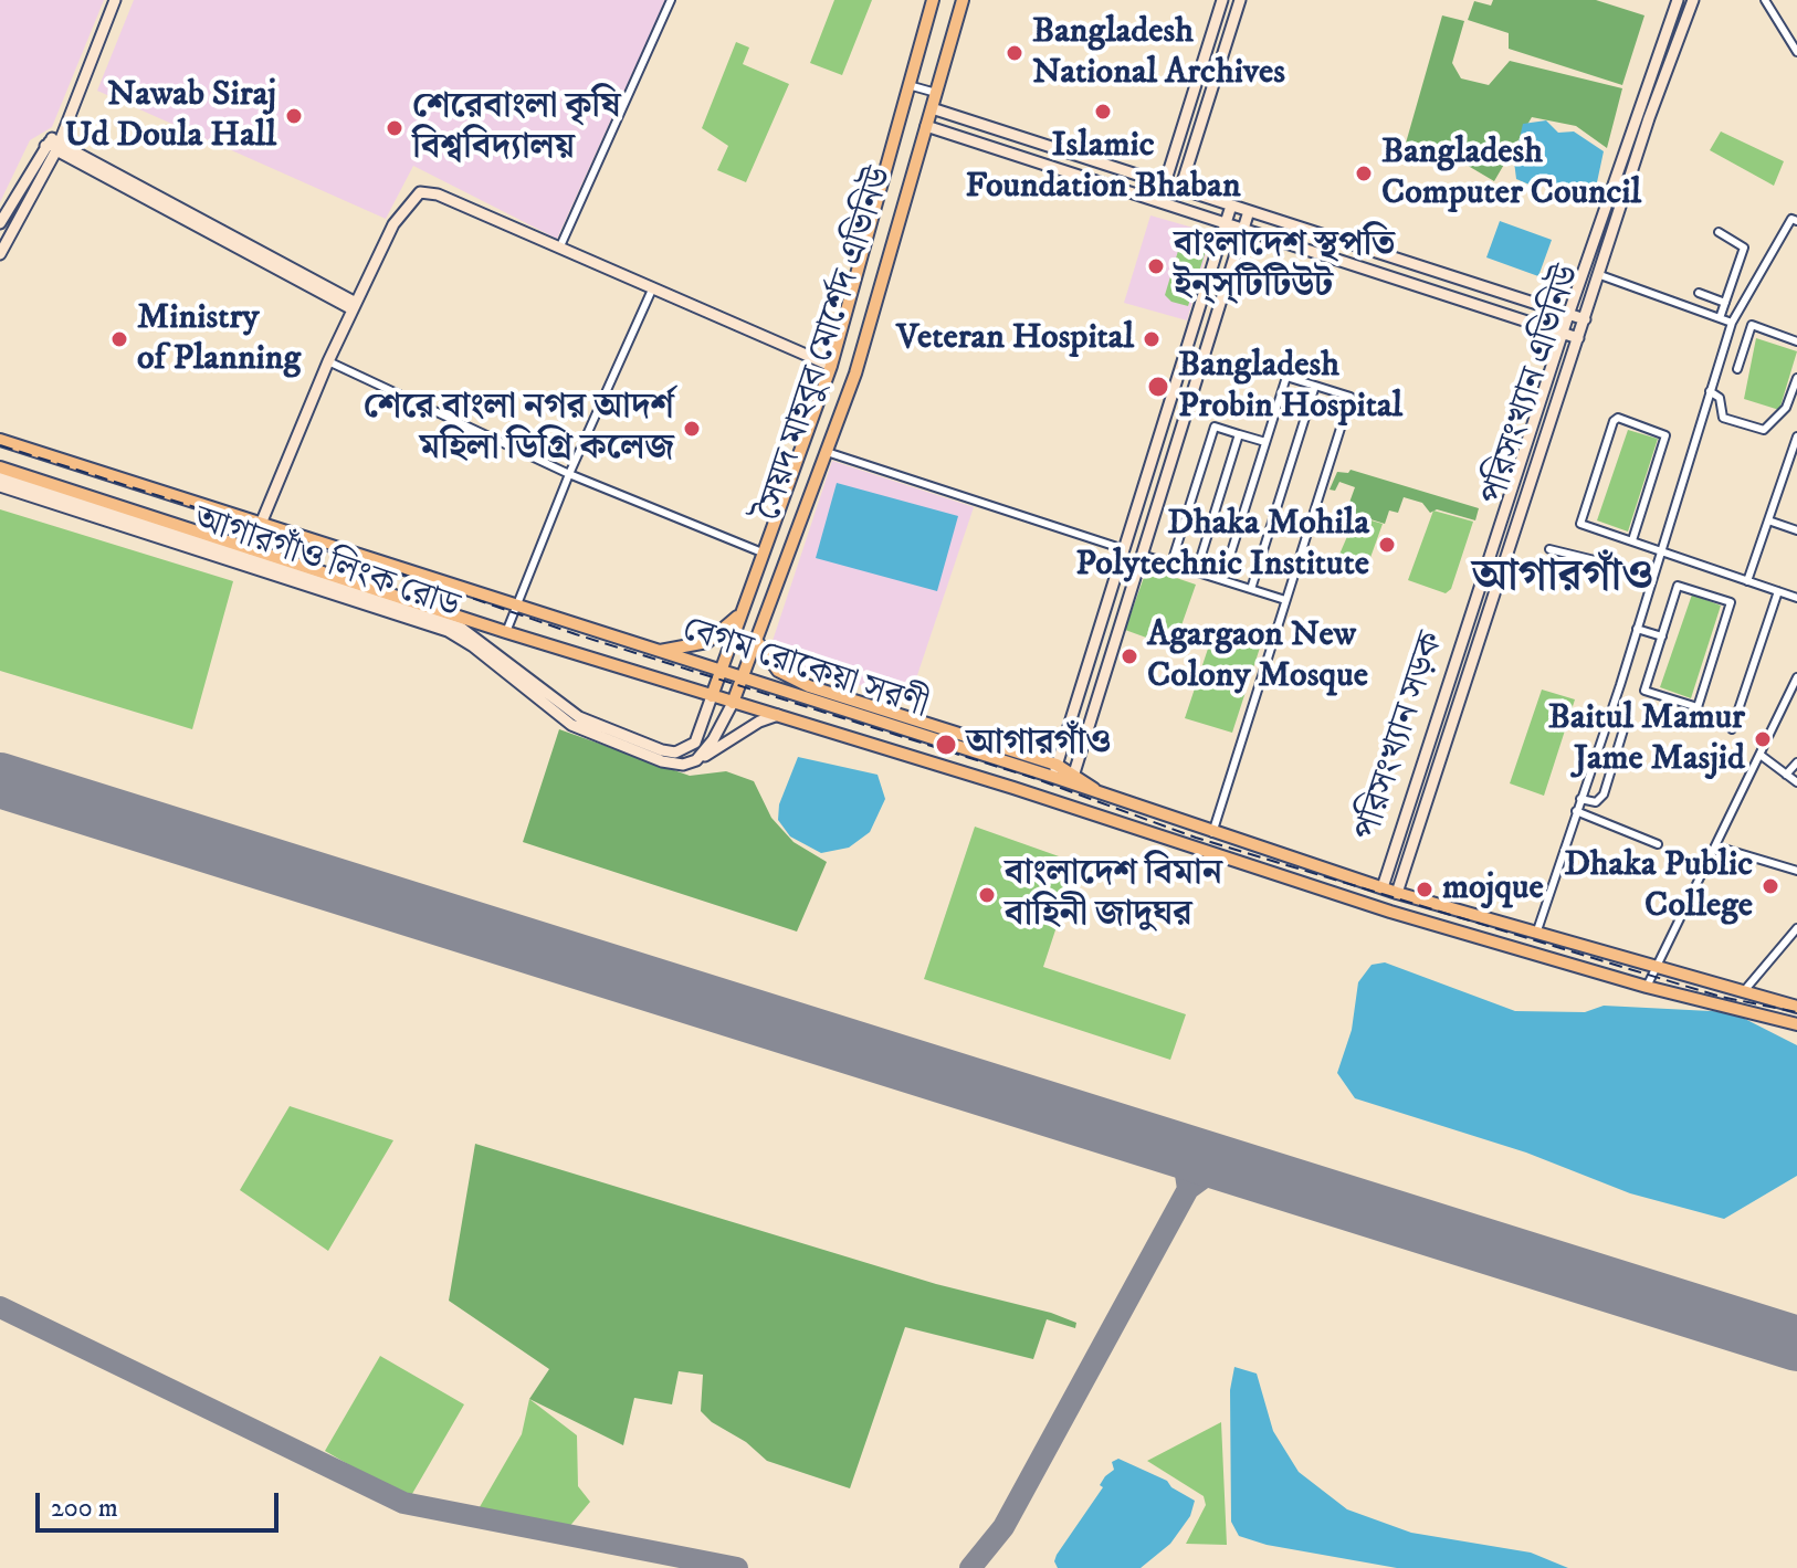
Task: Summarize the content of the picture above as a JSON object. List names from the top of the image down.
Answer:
{
  "streets": {
    "main road": ["সৈয়দ মাহবুব মোর্শেদ এভিনিউ", "বেগম রোকেয়া সরণী"],
    "street": ["পরিসংখ্যান এভিনিউ", "আগারগাঁও লিংক রোড", "পরিসংখ্যান সড়ক"]
  },
  "crossings": [
    ["সৈয়দ মাহবুব মোর্শেদ এভিনিউ", "আগারগাঁও লিংক রোড"],
    ["সৈয়দ মাহবুব মোর্শেদ এভিনিউ", "বেগম রোকেয়া সরণী"],
    ["পরিসংখ্যান এভিনিউ", "বেগম রোকেয়া সরণী"],
    ["আগারগাঁও লিংক রোড", "বেগম রোকেয়া সরণী"],
    ["বেগম রোকেয়া সরণী", "পরিসংখ্যান সড়ক"]
  ],
  "districts": ["আগারগাঁও"],
  "places": [
    "Bangladesh National Archives",
    "Islamic Foundation Bhaban",
    "Nawab Siraj Ud Doula Hall",
    "শেরেবাংলা কৃষি বিশ্ববিদ্যালয়",
    "Bangladesh Computer Council",
    "বাংলাদেশ স্থপতি ইন্‌স্‌টিটিউট",
    "Ministry of Planning",
    "Veteran Hospital",
    "Bangladesh Probin Hospital",
    "শেরে বাংলা নগর আদর্শ মহিলা ডিগ্রি কলেজ",
    "Dhaka Mohila Polytechnic Institute",
    "Agargaon New Colony Mosque",
    "Baitul Mamur Jame Masjid",
    "আগারগাঁও",
    "Dhaka Public College",
    "mojque",
    "বাংলাদেশ বিমান বাহিনী জাদুঘর"
  ],
  "scale_bar": "200 m"
}
